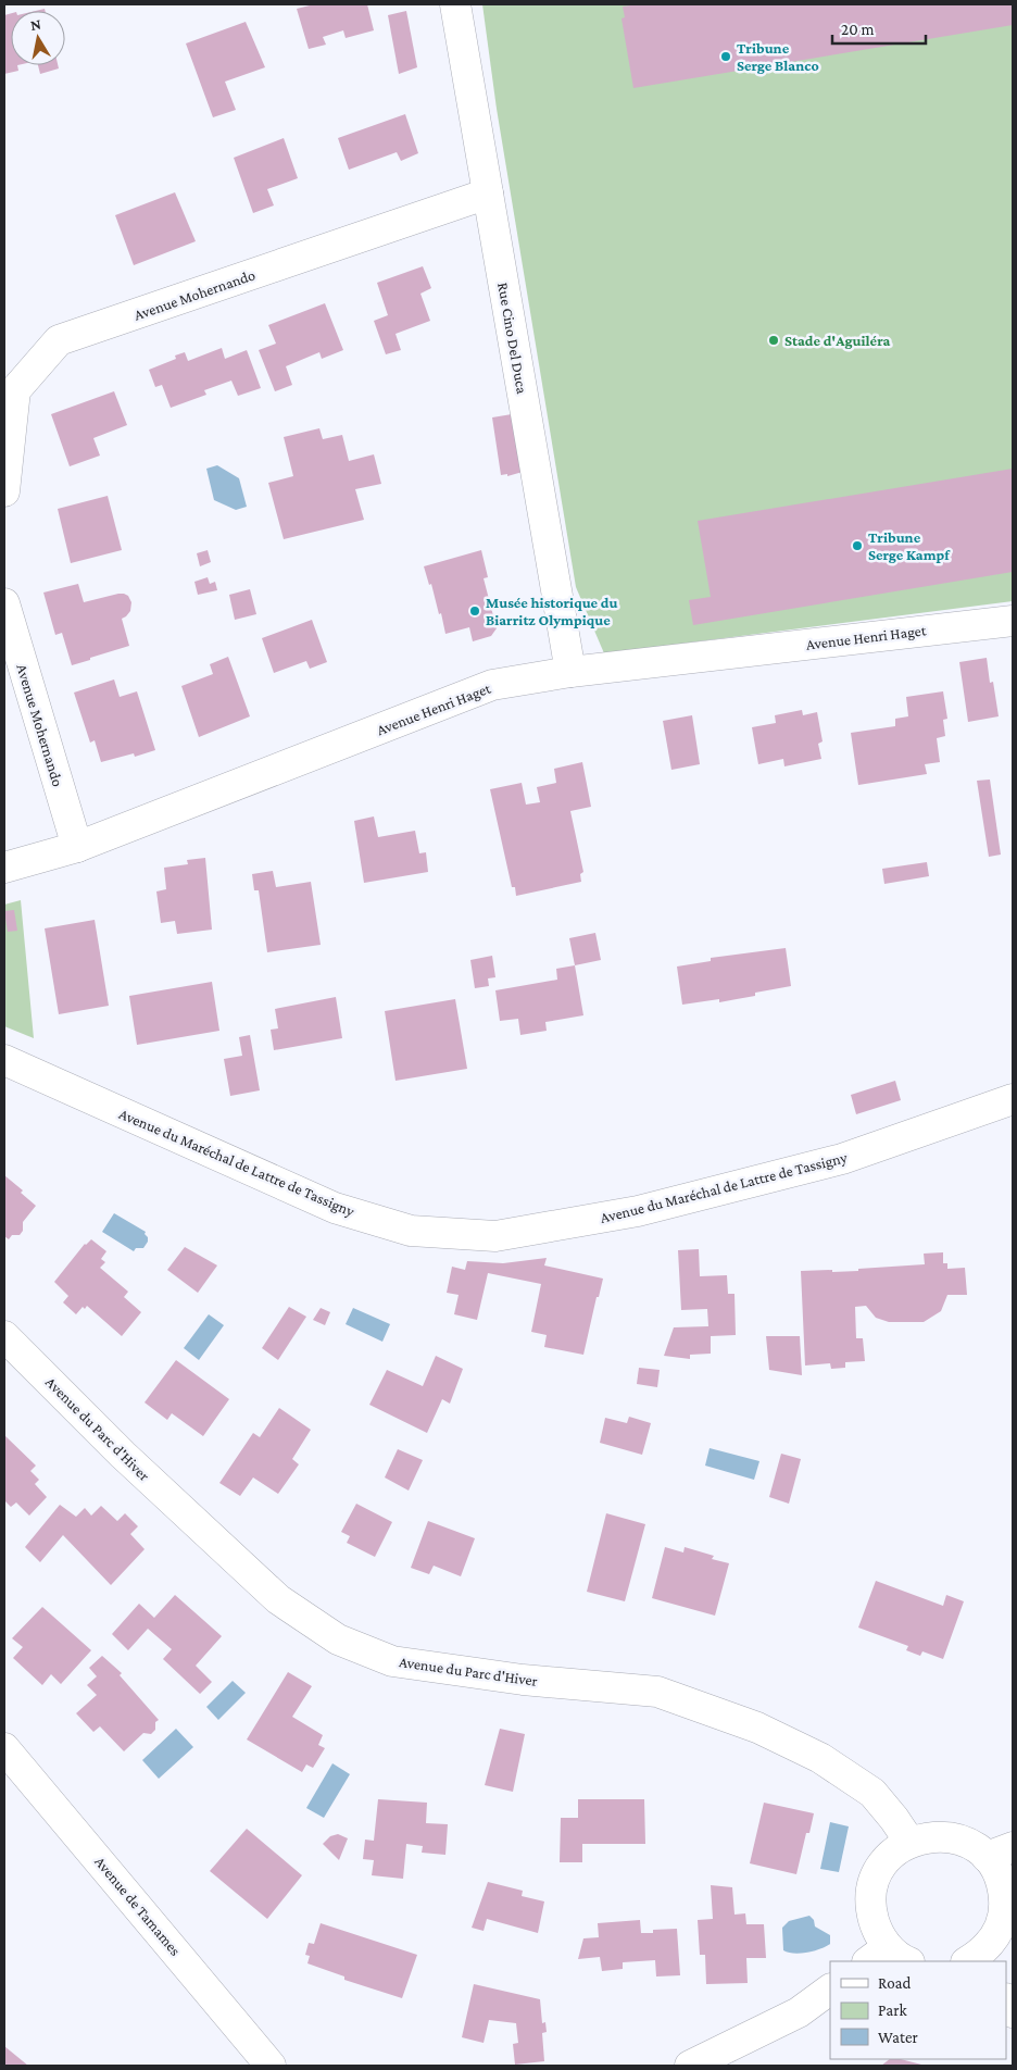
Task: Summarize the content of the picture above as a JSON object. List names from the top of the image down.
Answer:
{
  "streets": {
    "street": [
      "Avenue Mohernando",
      "Rue Cino Del Duca",
      "Avenue Henri Haget",
      "Avenue du Maréchal de Lattre de Tassigny",
      "Avenue du Parc d'Hiver",
      "Avenue de Tamames"
    ]
  },
  "crossings": [
    ["Avenue Mohernando", "Rue Cino Del Duca"],
    ["Avenue Mohernando", "Avenue Henri Haget"],
    ["Rue Cino Del Duca", "Avenue Henri Haget"]
  ],
  "places": [
    "Tribune Serge Blanco",
    "Stade d'Aguiléra",
    "Tribune Serge Kampf",
    "Musée historique du Biarritz Olympique"
  ],
  "legend": ["Road", "Park", "Water"],
  "scale_bar": "20 m",
  "north": "top"
}
